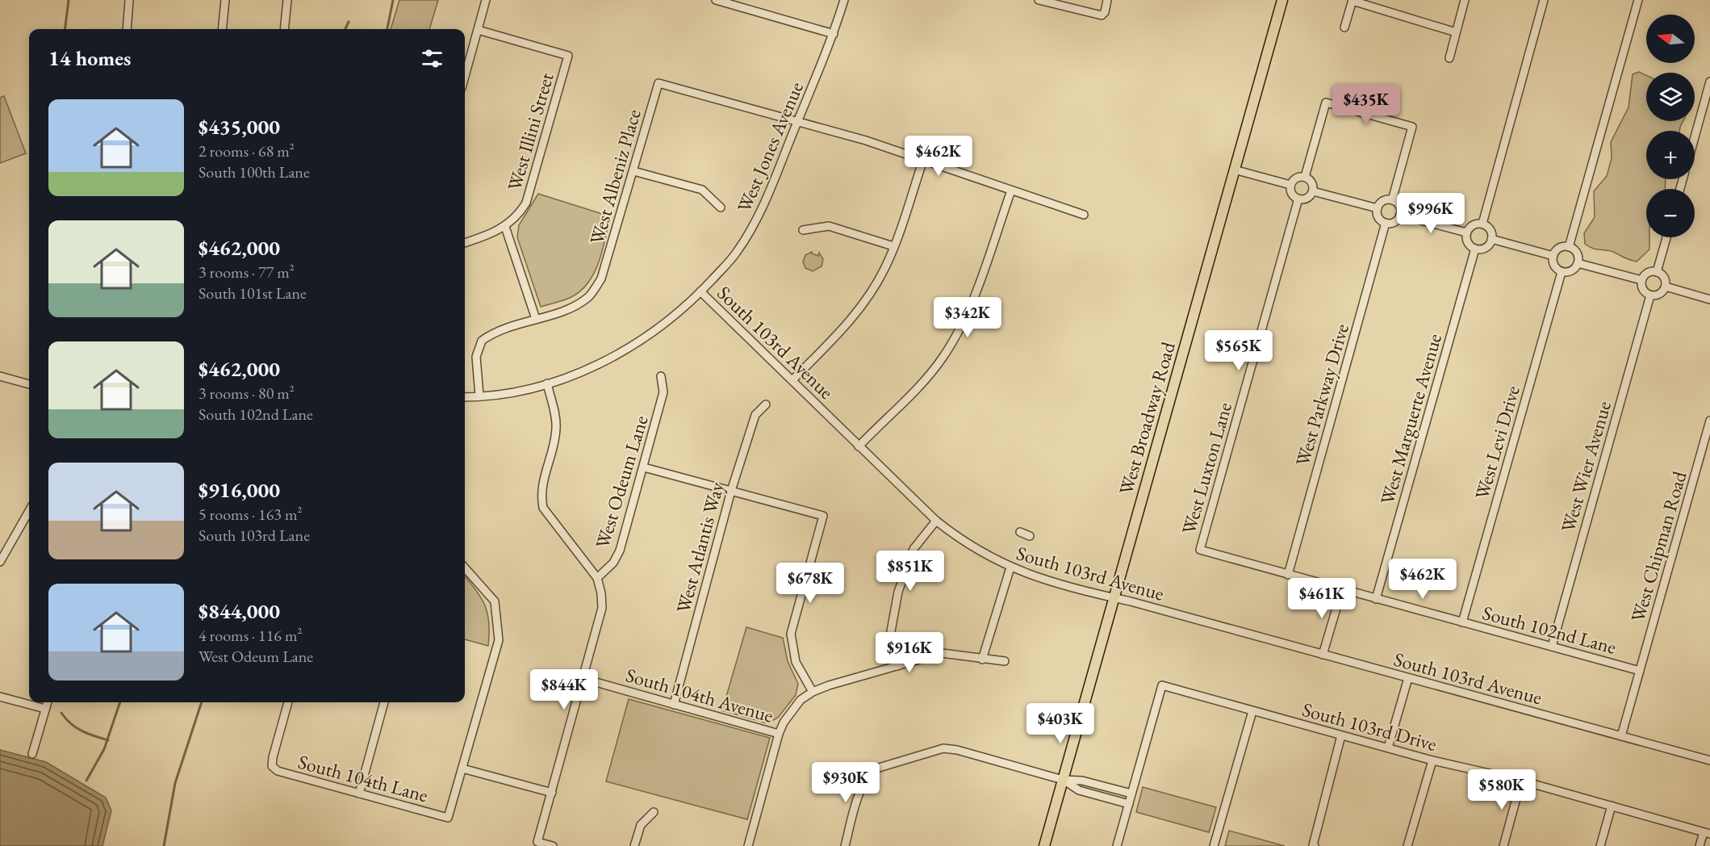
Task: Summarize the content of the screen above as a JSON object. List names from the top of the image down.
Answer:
{
  "streets": {
    "main road": ["West Broadway Road"],
    "street": [
      "West Illini Street",
      "West Jones Avenue",
      "West Albeniz Place",
      "South 103rd Avenue",
      "West Parkway Drive",
      "West Marguerte Avenue",
      "West Levi Drive",
      "West Wier Avenue",
      "West Luxton Lane",
      "West Odeum Lane",
      "West Chipman Road",
      "West Atlantis Way",
      "South 102nd Lane",
      "South 104th Avenue",
      "South 103rd Drive",
      "South 104th Lane"
    ]
  },
  "crossings": [
    ["West Jones Avenue", "West Albeniz Place"],
    ["West Jones Avenue", "South 103rd Avenue"],
    ["South 103rd Avenue", "West Broadway Road"],
    ["South 103rd Avenue", "West Chipman Road"],
    ["West Parkway Drive", "South 102nd Lane"],
    ["West Marguerte Avenue", "South 102nd Lane"],
    ["West Levi Drive", "South 102nd Lane"],
    ["West Wier Avenue", "South 102nd Lane"],
    ["West Luxton Lane", "South 102nd Lane"],
    ["West Chipman Road", "South 102nd Lane"],
    ["West Atlantis Way", "South 104th Avenue"]
  ],
  "north": "left",
  "page": {
    "map_buttons": ["+", "−"],
    "heading": "14 homes",
    "price": [
      "$435K",
      "$462K",
      "$996K",
      "$342K",
      "$565K",
      "$851K",
      "$462K",
      "$678K",
      "$461K",
      "$916K",
      "$844K",
      "$403K",
      "$930K",
      "$580K"
    ],
    "list": [
      {
        "name": "$435,000",
        "note": "2 rooms · 68 m² · South 100th Lane"
      },
      {
        "name": "$462,000",
        "note": "3 rooms · 77 m² · South 101st Lane"
      },
      {
        "name": "$462,000",
        "note": "3 rooms · 80 m² · South 102nd Lane"
      },
      {
        "name": "$916,000",
        "note": "5 rooms · 163 m² · South 103rd Lane"
      },
      {
        "name": "$844,000",
        "note": "4 rooms · 116 m² · West Odeum Lane"
      }
    ]
  }
}
